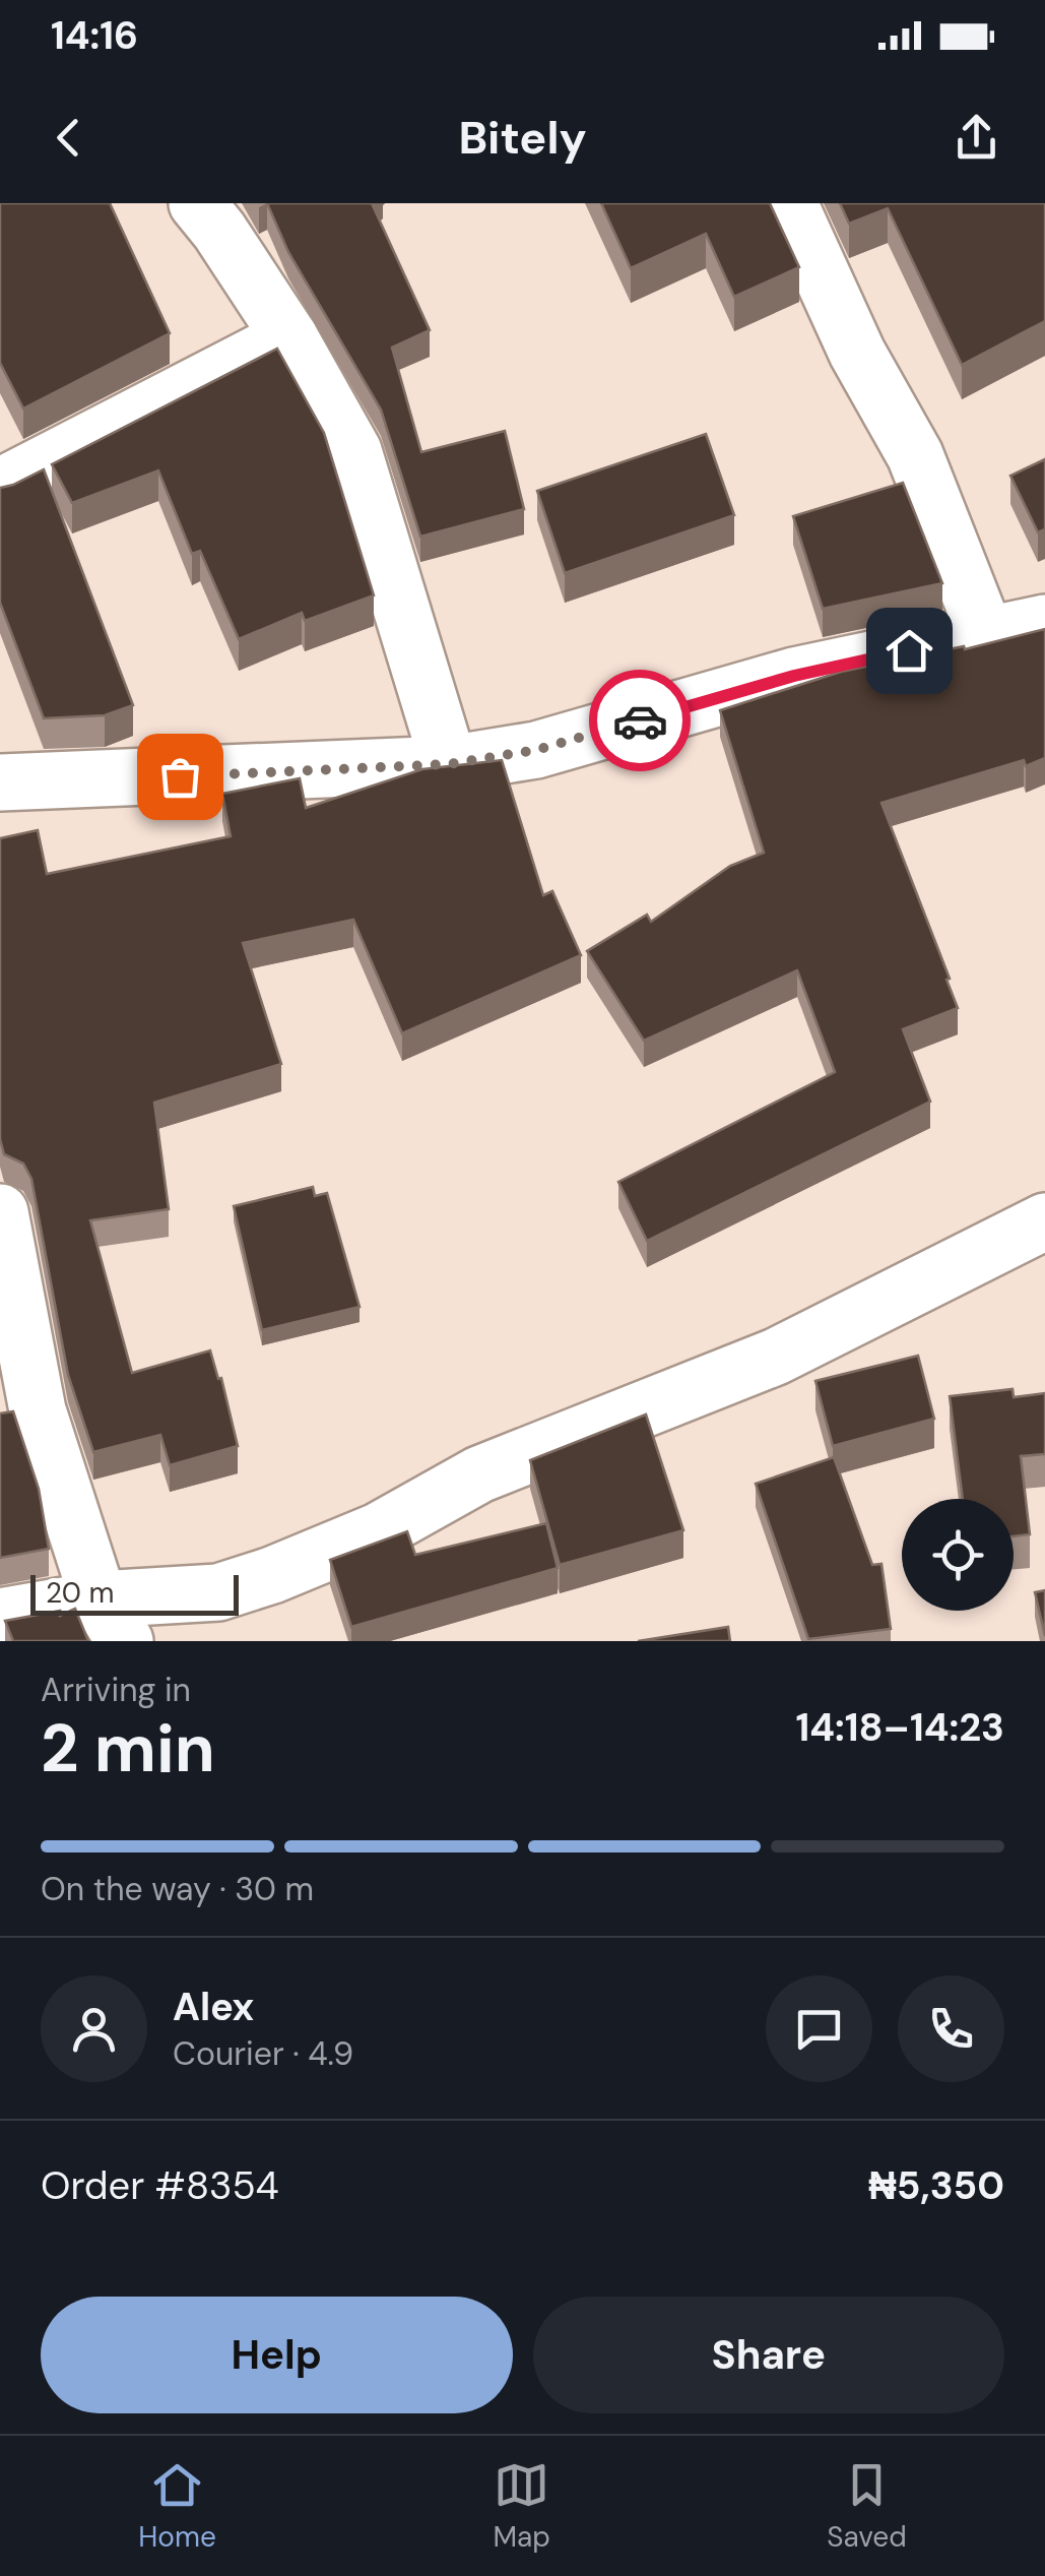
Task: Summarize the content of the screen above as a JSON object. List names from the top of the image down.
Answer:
{
  "scale_bar": "20 m",
  "page": {
    "status": "14:16",
    "header": "Bitely",
    "scale": "20 m",
    "heading": ["2 min", "Arriving in", "14:18–14:23"],
    "panel": [
      "Alex",
      "Courier · 4.9",
      "Order #8354",
      "₦5,350"
    ],
    "bar": "On the way · 30 m",
    "buttons": ["Help", "Share"],
    "tabs": ["Home", "Map", "Saved"]
  }
}
